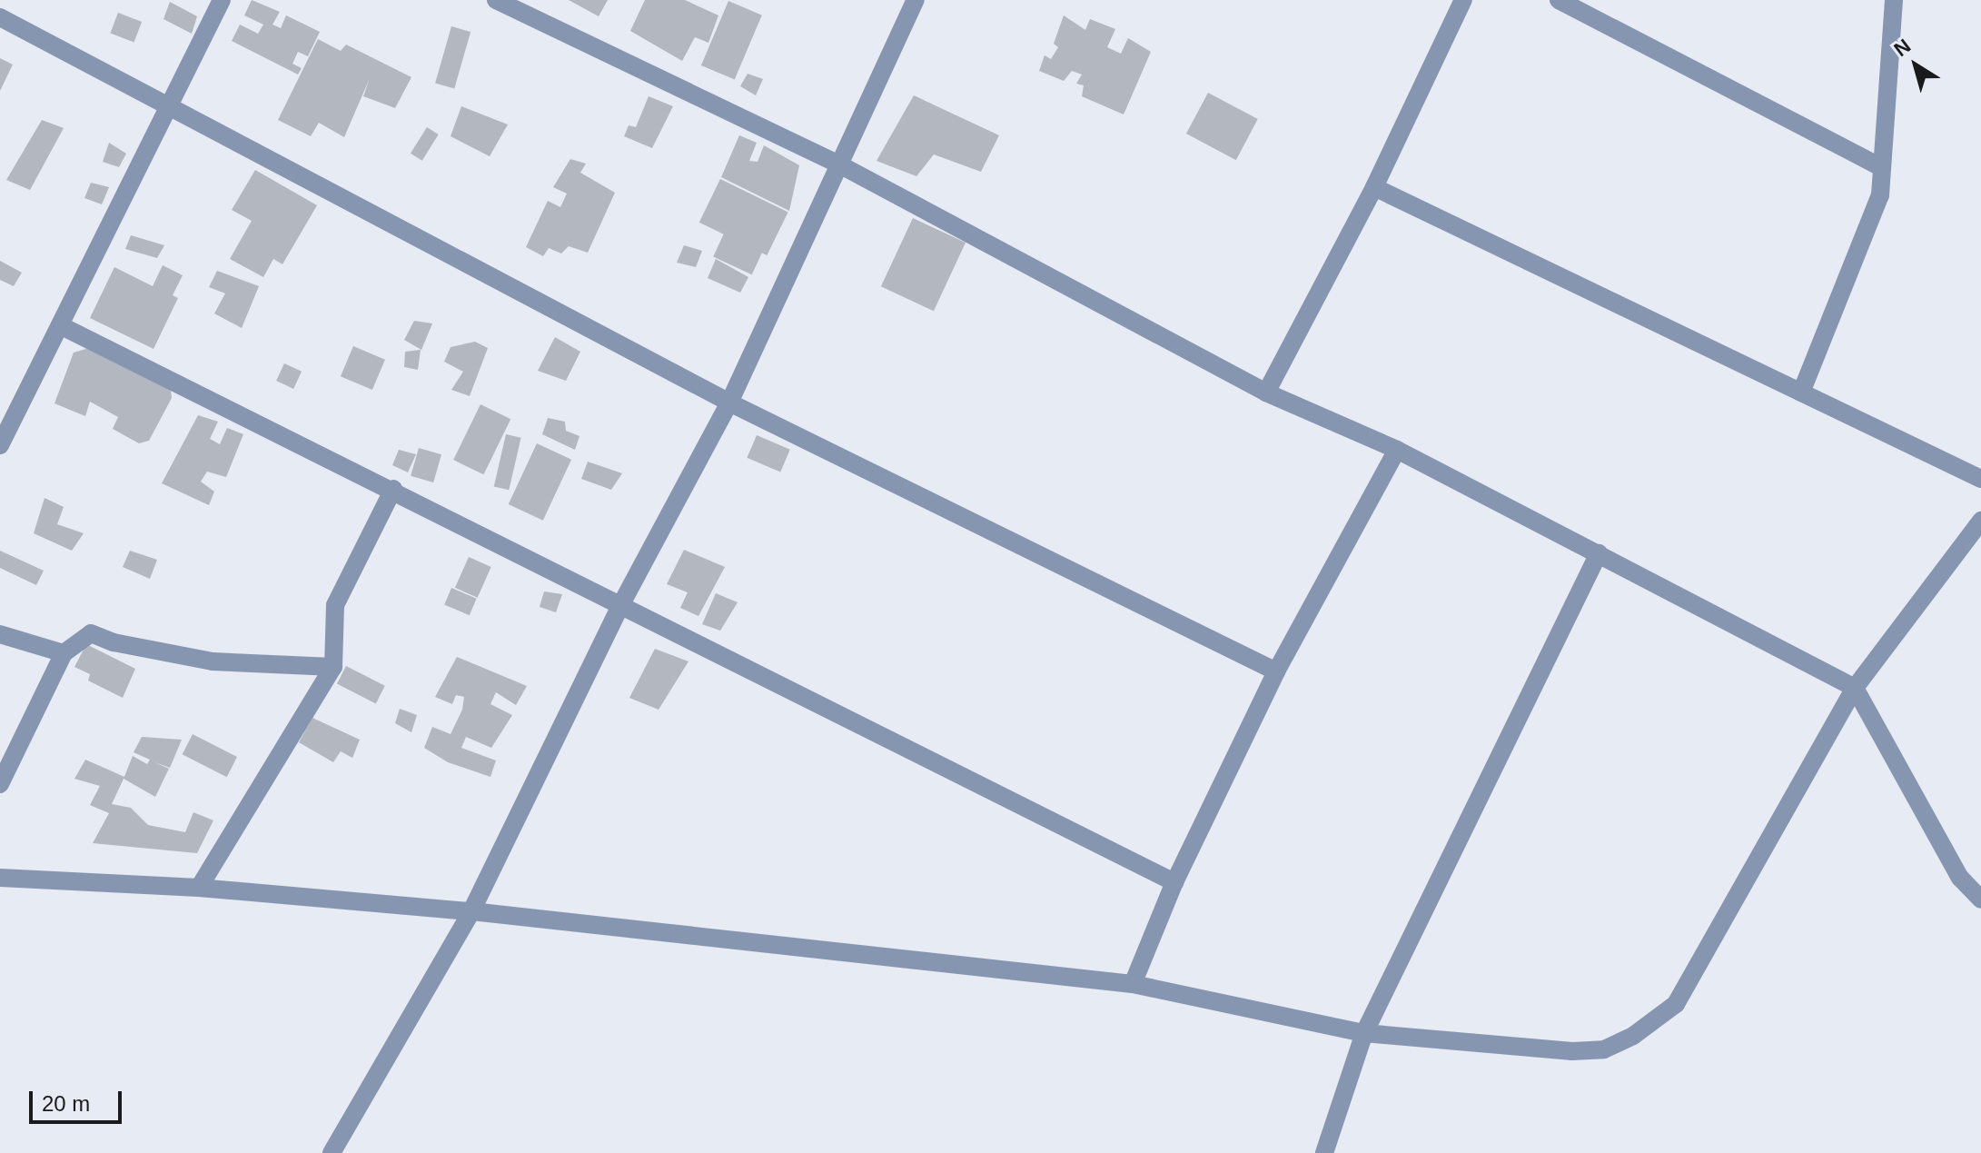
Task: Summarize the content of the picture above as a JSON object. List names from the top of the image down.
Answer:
{
  "scale_bar": "20 m",
  "north": "top left"
}
